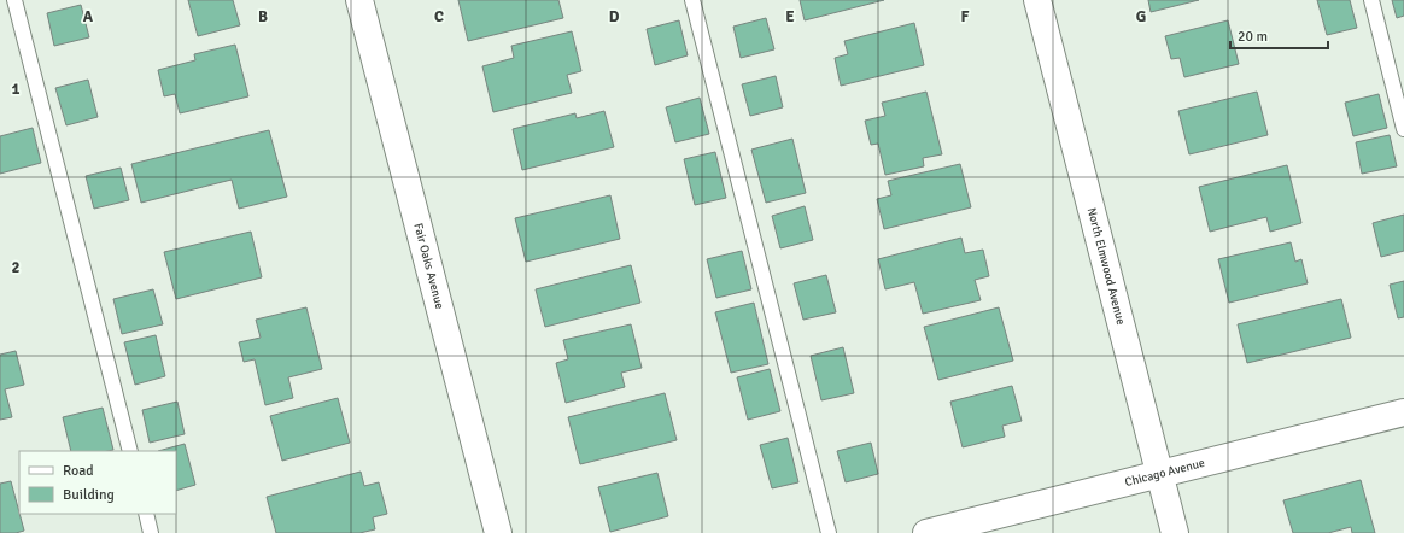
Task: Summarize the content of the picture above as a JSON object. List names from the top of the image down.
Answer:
{
  "streets": {
    "street": ["Fair Oaks Avenue", "North Elmwood Avenue", "Chicago Avenue"]
  },
  "crossings": [
    ["North Elmwood Avenue", "Chicago Avenue"]
  ],
  "legend": ["Road", "Building"],
  "scale_bar": "20 m",
  "grid": {
    "columns": [
      "A",
      "B",
      "C",
      "D",
      "E",
      "F",
      "G"
    ],
    "rows": ["1", "2"]
  }
}
